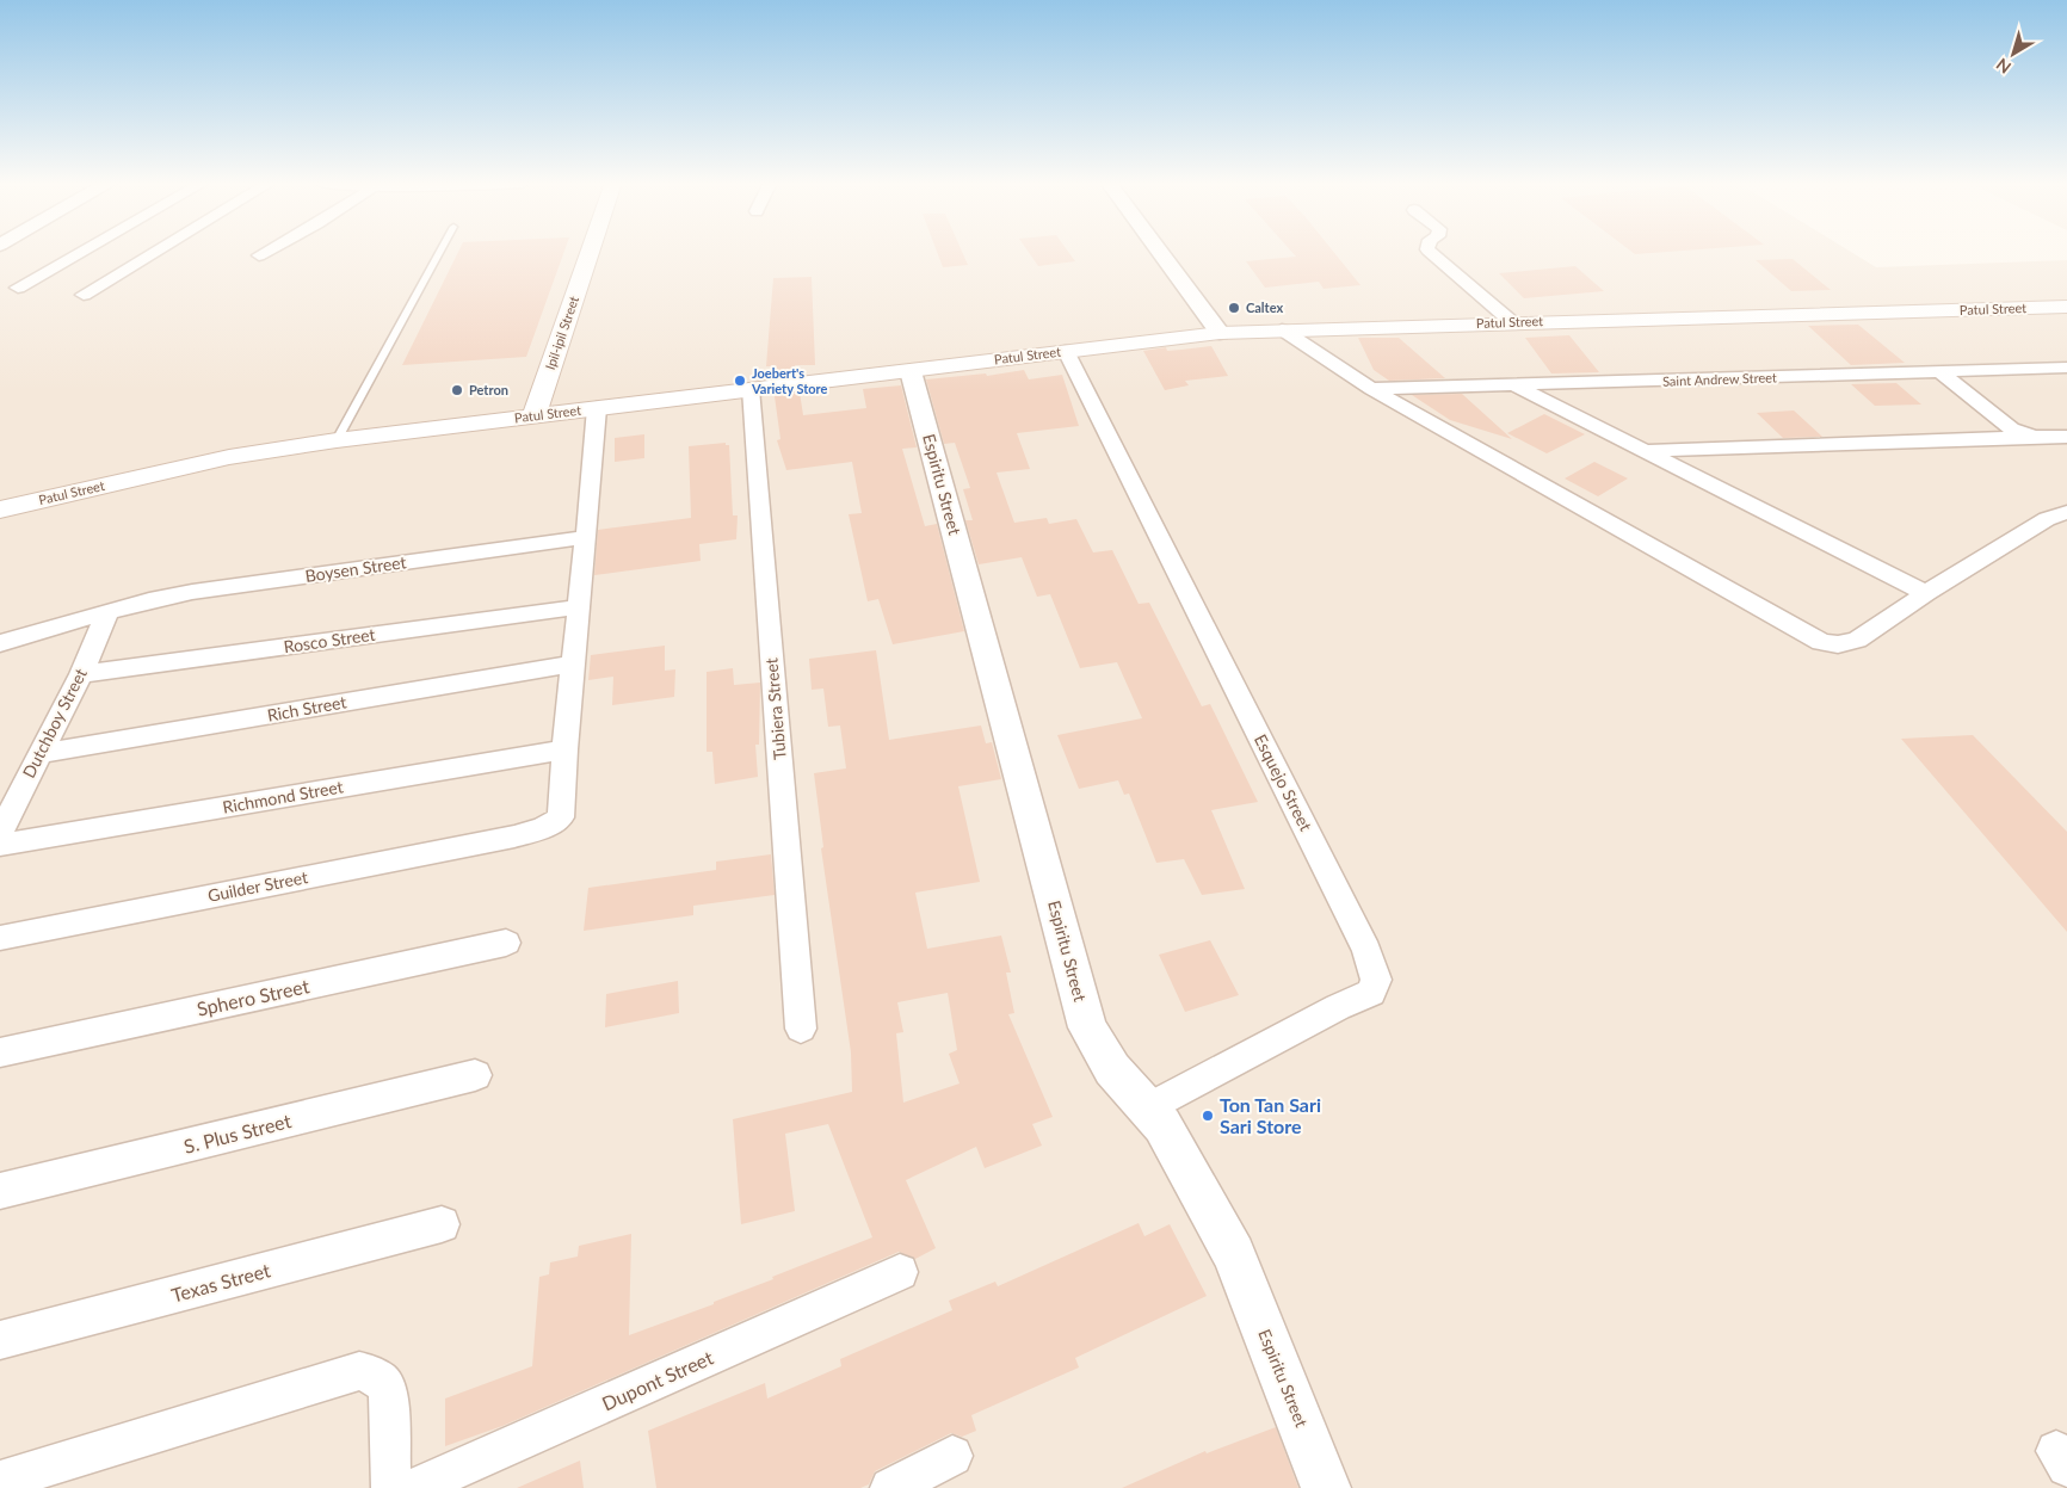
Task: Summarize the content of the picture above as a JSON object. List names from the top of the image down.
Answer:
{
  "streets": {
    "main road": ["Patul Street", "Ipil-ipil Street"],
    "street": [
      "Saint Andrew Street",
      "Espiritu Street",
      "Boysen Street",
      "Rosco Street",
      "Rich Street",
      "Tubiera Street",
      "Dutchboy Street",
      "Esquejo Street",
      "Richmond Street",
      "Guilder Street",
      "Sphero Street",
      "S. Plus Street",
      "Texas Street",
      "Dupont Street"
    ]
  },
  "crossings": [
    ["Patul Street", "Ipil-ipil Street"],
    ["Patul Street", "Espiritu Street"],
    ["Patul Street", "Tubiera Street"],
    ["Patul Street", "Esquejo Street"],
    ["Espiritu Street", "Esquejo Street"],
    ["Boysen Street", "Dutchboy Street"],
    ["Rosco Street", "Dutchboy Street"],
    ["Rich Street", "Dutchboy Street"],
    ["Richmond Street", "Guilder Street"]
  ],
  "places": [
    "Caltex",
    "Joebert's Variety Store",
    "Petron",
    "Ton Tan Sari Sari Store"
  ],
  "north": "bottom left"
}
